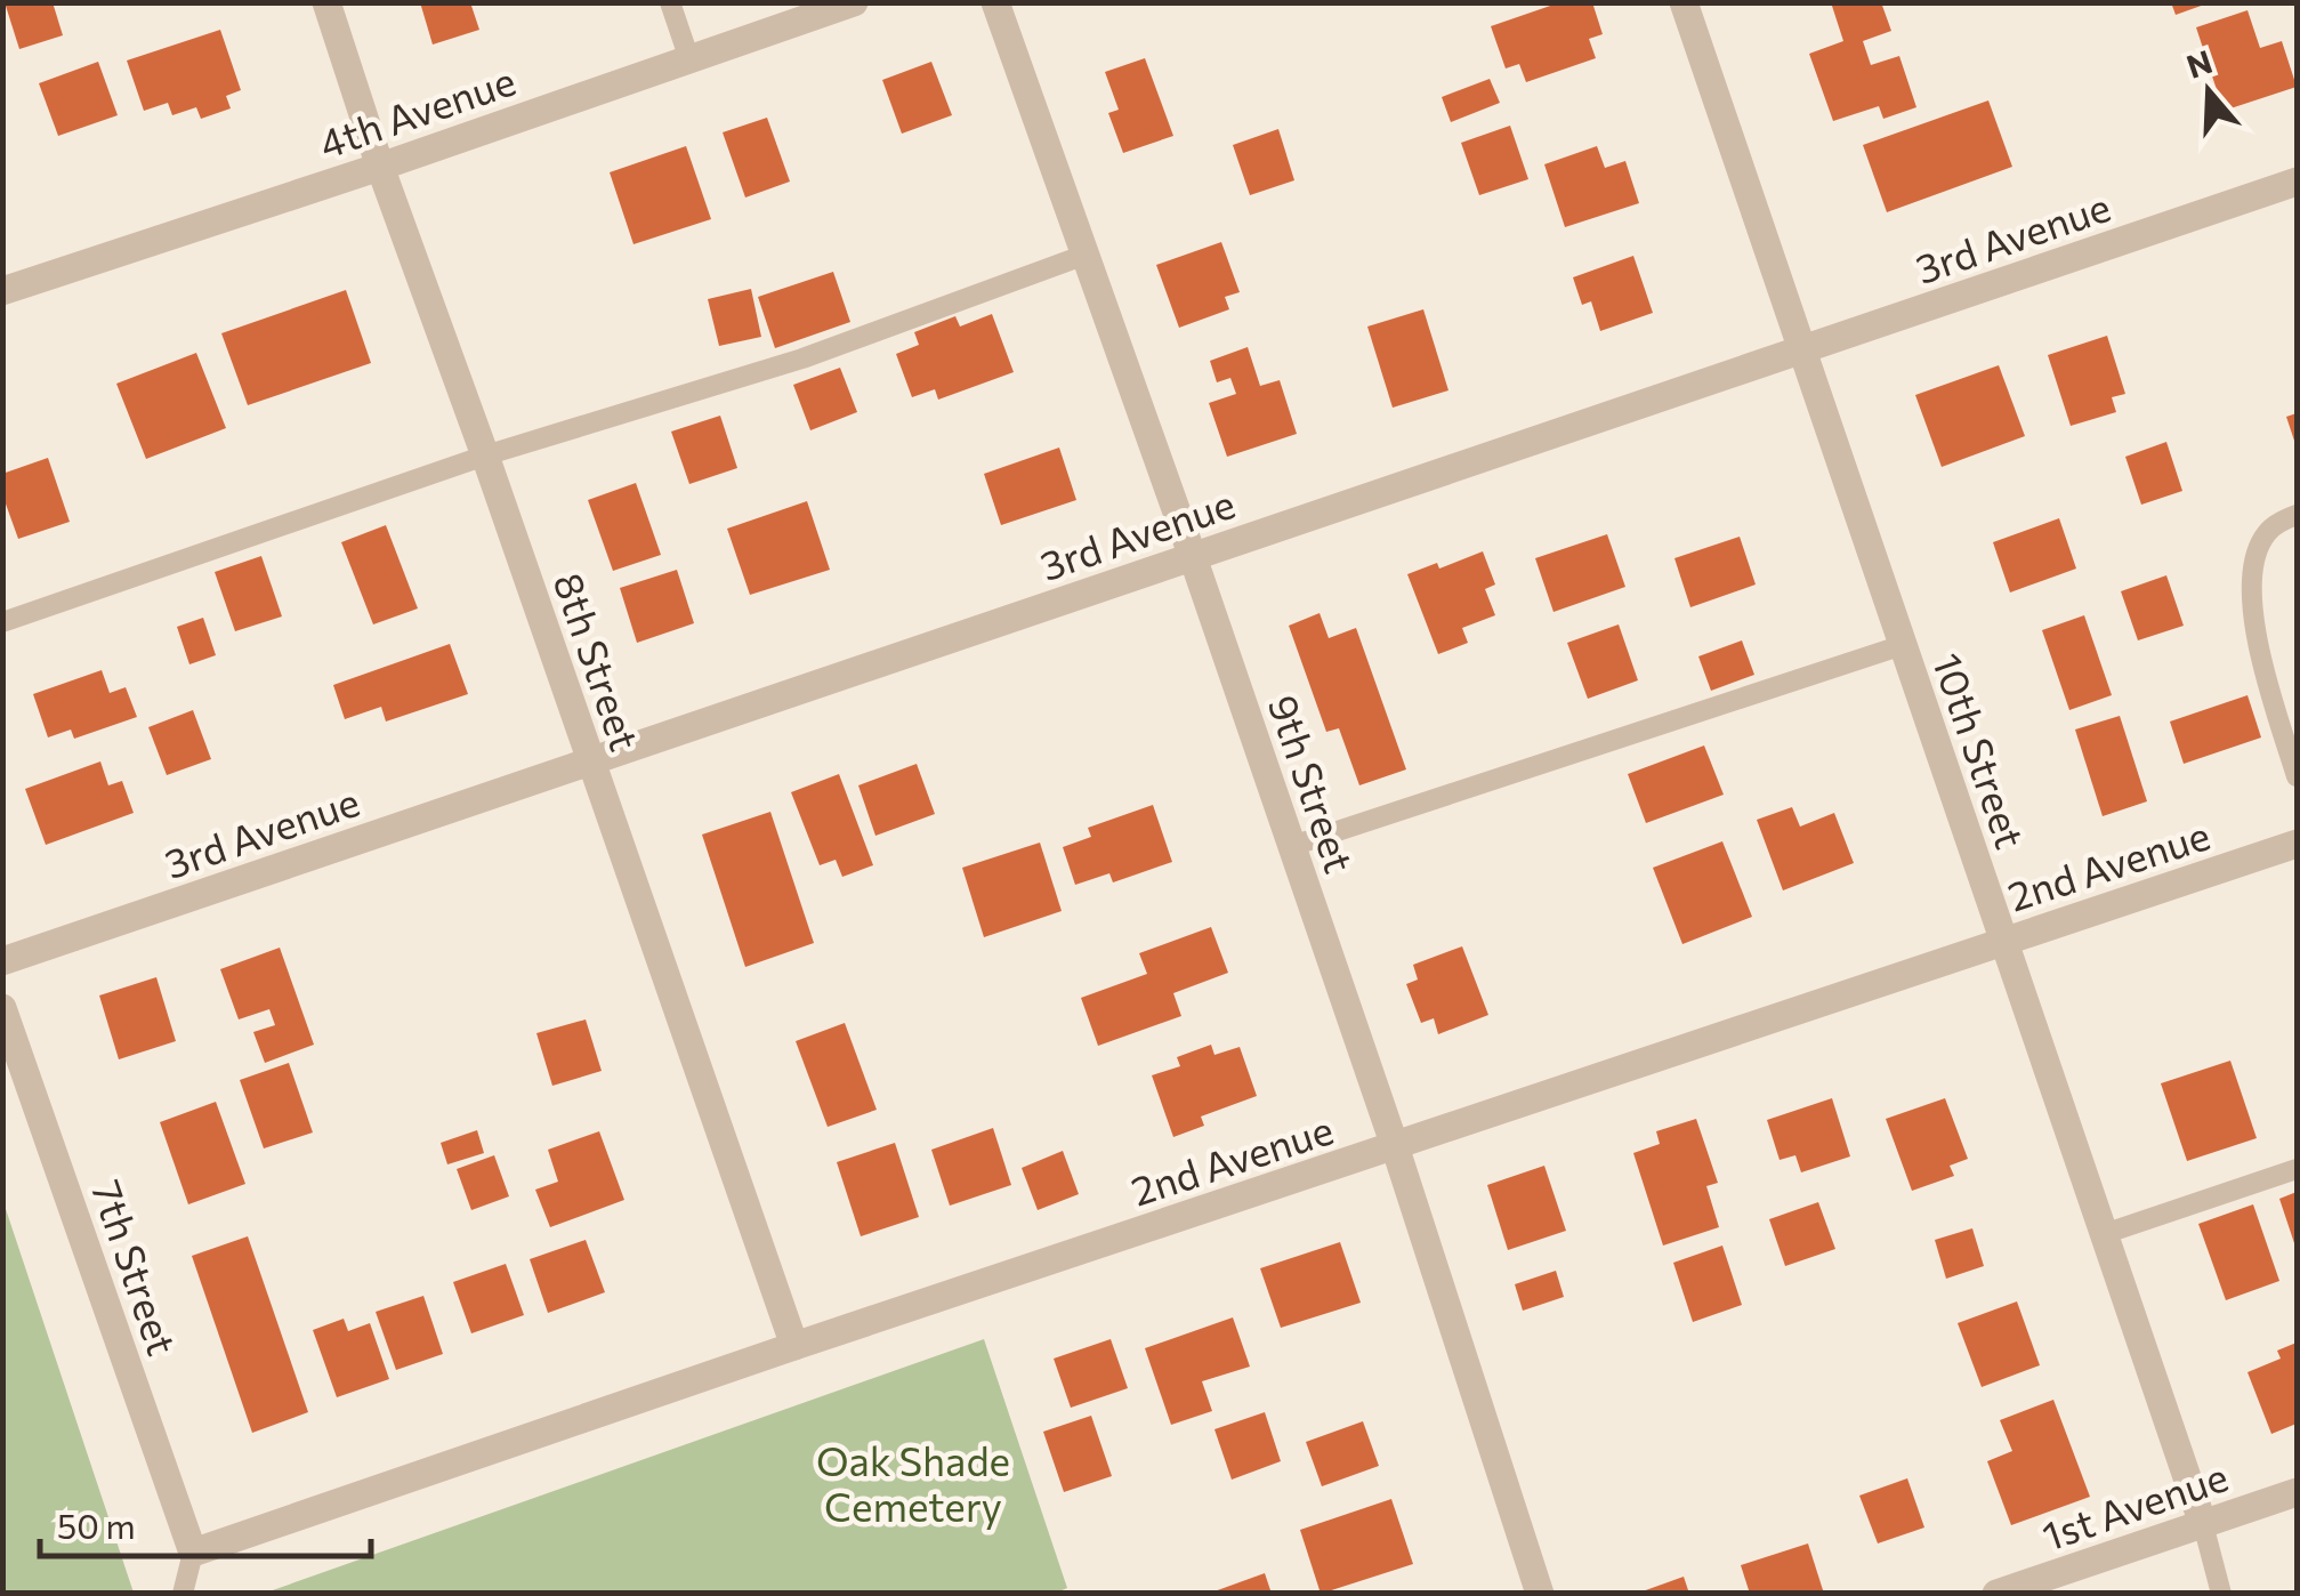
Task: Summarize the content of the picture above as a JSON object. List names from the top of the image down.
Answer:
{
  "streets": {
    "street": [
      "4th Avenue",
      "3rd Avenue",
      "8th Street",
      "10th Street",
      "9th Street",
      "2nd Avenue",
      "7th Street",
      "1st Avenue"
    ]
  },
  "crossings": [
    ["4th Avenue", "8th Street"],
    ["3rd Avenue", "8th Street"],
    ["3rd Avenue", "10th Street"],
    ["3rd Avenue", "9th Street"],
    ["8th Street", "2nd Avenue"],
    ["10th Street", "2nd Avenue"],
    ["10th Street", "1st Avenue"],
    ["9th Street", "2nd Avenue"],
    ["2nd Avenue", "7th Street"]
  ],
  "parks": ["Oak Shade Cemetery"],
  "scale_bar": "50 m",
  "north": "top"
}
